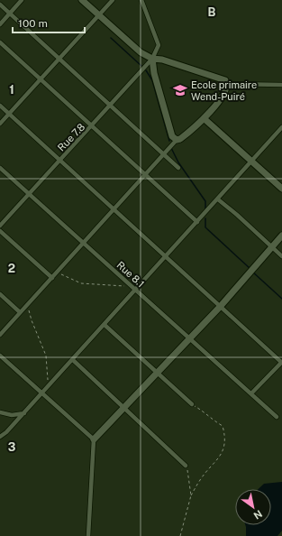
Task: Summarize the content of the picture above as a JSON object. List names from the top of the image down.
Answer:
{
  "streets": {
    "street": ["Rue 7.8", "Rue 8.1"]
  },
  "crossings": [
    ["Rue 7.8", "Rue 8.1"]
  ],
  "places": {
    "school or university": ["Ecole primaire Wend-Puiré"]
  },
  "scale_bar": "100 m",
  "north": "bottom right",
  "grid": {
    "columns": ["B"],
    "rows": ["1", "2", "3"]
  }
}
